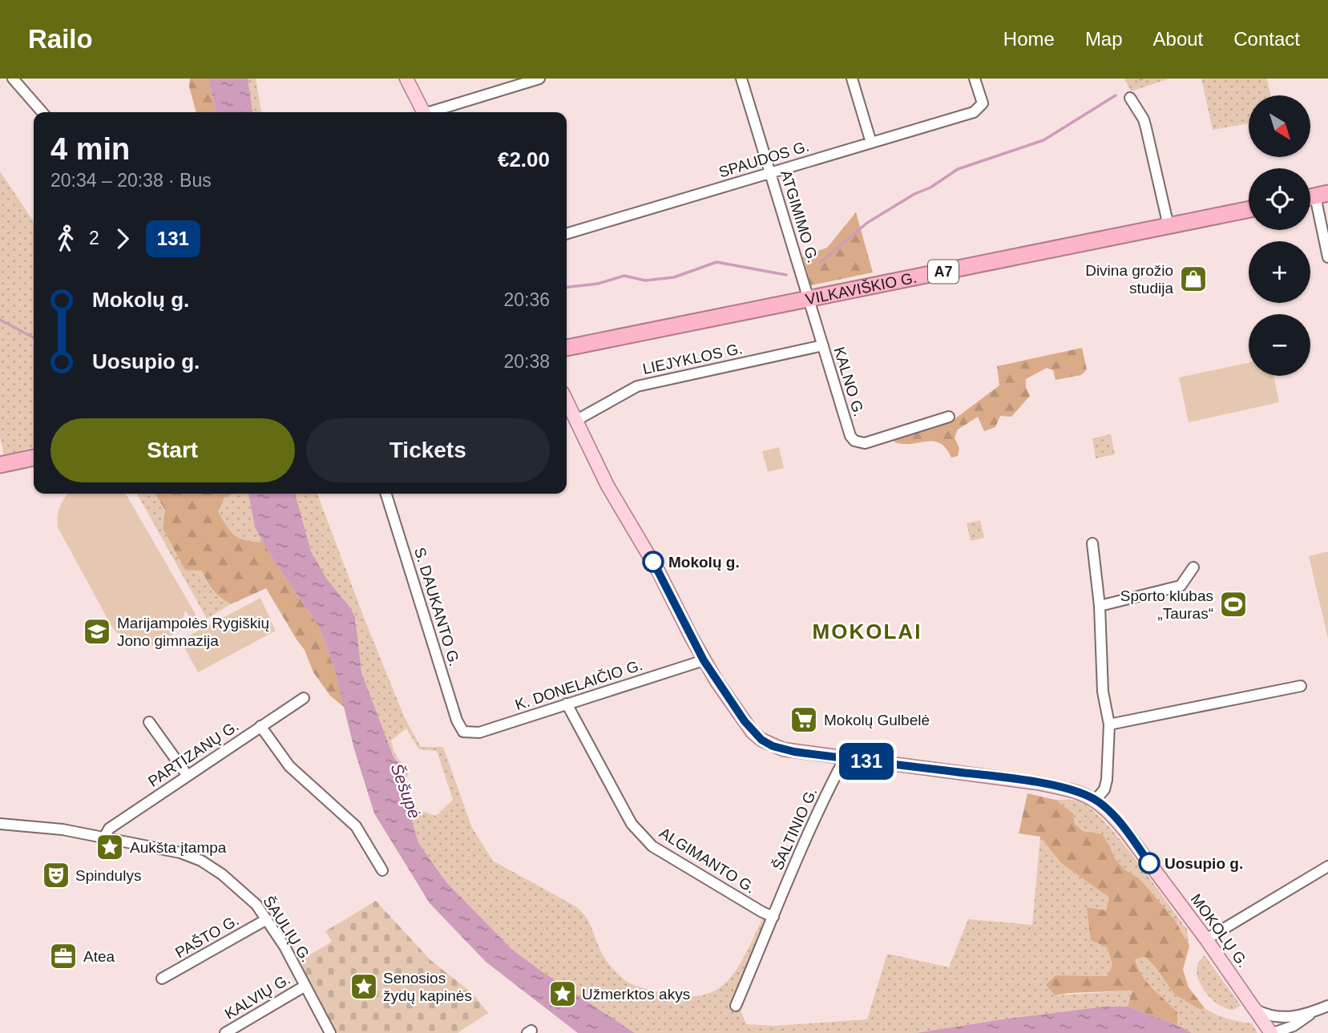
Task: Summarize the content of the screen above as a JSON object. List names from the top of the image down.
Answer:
{
  "streets": {
    "highway": ["A7", "VILKAVIŠKIO G."],
    "main road": ["MOKOLŲ G."],
    "street": [
      "SPAUDOS G.",
      "ATGIMIMO G.",
      "LIEJYKLOS G.",
      "KALNO G.",
      "S. DAUKANTO G.",
      "K. DONELAIČIO G.",
      "PARTIZANŲ G.",
      "ŠALTINIO G.",
      "ALGIMANTO G.",
      "ŠAULIŲ G.",
      "PAŠTO G.",
      "KALVIŲ G."
    ]
  },
  "crossings": [
    ["SPAUDOS G.", "ATGIMIMO G."],
    ["ATGIMIMO G.", "VILKAVIŠKIO G."],
    ["ATGIMIMO G.", "KALNO G."],
    ["VILKAVIŠKIO G.", "KALNO G."],
    ["LIEJYKLOS G.", "KALNO G."],
    ["LIEJYKLOS G.", "MOKOLŲ G."],
    ["S. DAUKANTO G.", "K. DONELAIČIO G."],
    ["K. DONELAIČIO G.", "ALGIMANTO G."],
    ["K. DONELAIČIO G.", "MOKOLŲ G."],
    ["PARTIZANŲ G.", "ŠAULIŲ G."],
    ["ŠALTINIO G.", "ALGIMANTO G."],
    ["ŠALTINIO G.", "MOKOLŲ G."],
    ["ŠAULIŲ G.", "PAŠTO G."],
    ["ŠAULIŲ G.", "KALVIŲ G."]
  ],
  "districts": ["MOKOLAI"],
  "water": ["Šešupė"],
  "places": {
    "shop": ["Divina grožio studija"],
    "other": ["Mokolų g.", "Uosupio g."],
    "sports": ["Sporto klubas „Tauras“"],
    "school or university": ["Marijampolės Rygiškių Jono gimnazija"],
    "supermarket": ["Mokolų Gulbelė"],
    "place": ["Aukšta įtampa", "Senosios žydų kapinės", "Užmerktos akys"],
    "theatre": ["Spindulys"],
    "office": ["Atea"]
  },
  "lines": ["bus line 131"],
  "north": "bottom right",
  "page": {
    "header": "Railo",
    "nav": [
      "Home",
      "Map",
      "About",
      "Contact"
    ],
    "on_map": "131",
    "map_buttons": ["+", "−"],
    "heading": ["4 min", "20:34 – 20:38 · Bus", "€2.00"],
    "legs": ["2", "131"],
    "list": [
      {
        "name": "Mokolų g.",
        "value": "20:36"
      },
      {
        "name": "Uosupio g.",
        "value": "20:38"
      }
    ],
    "buttons": ["Start", "Tickets"]
  }
}
